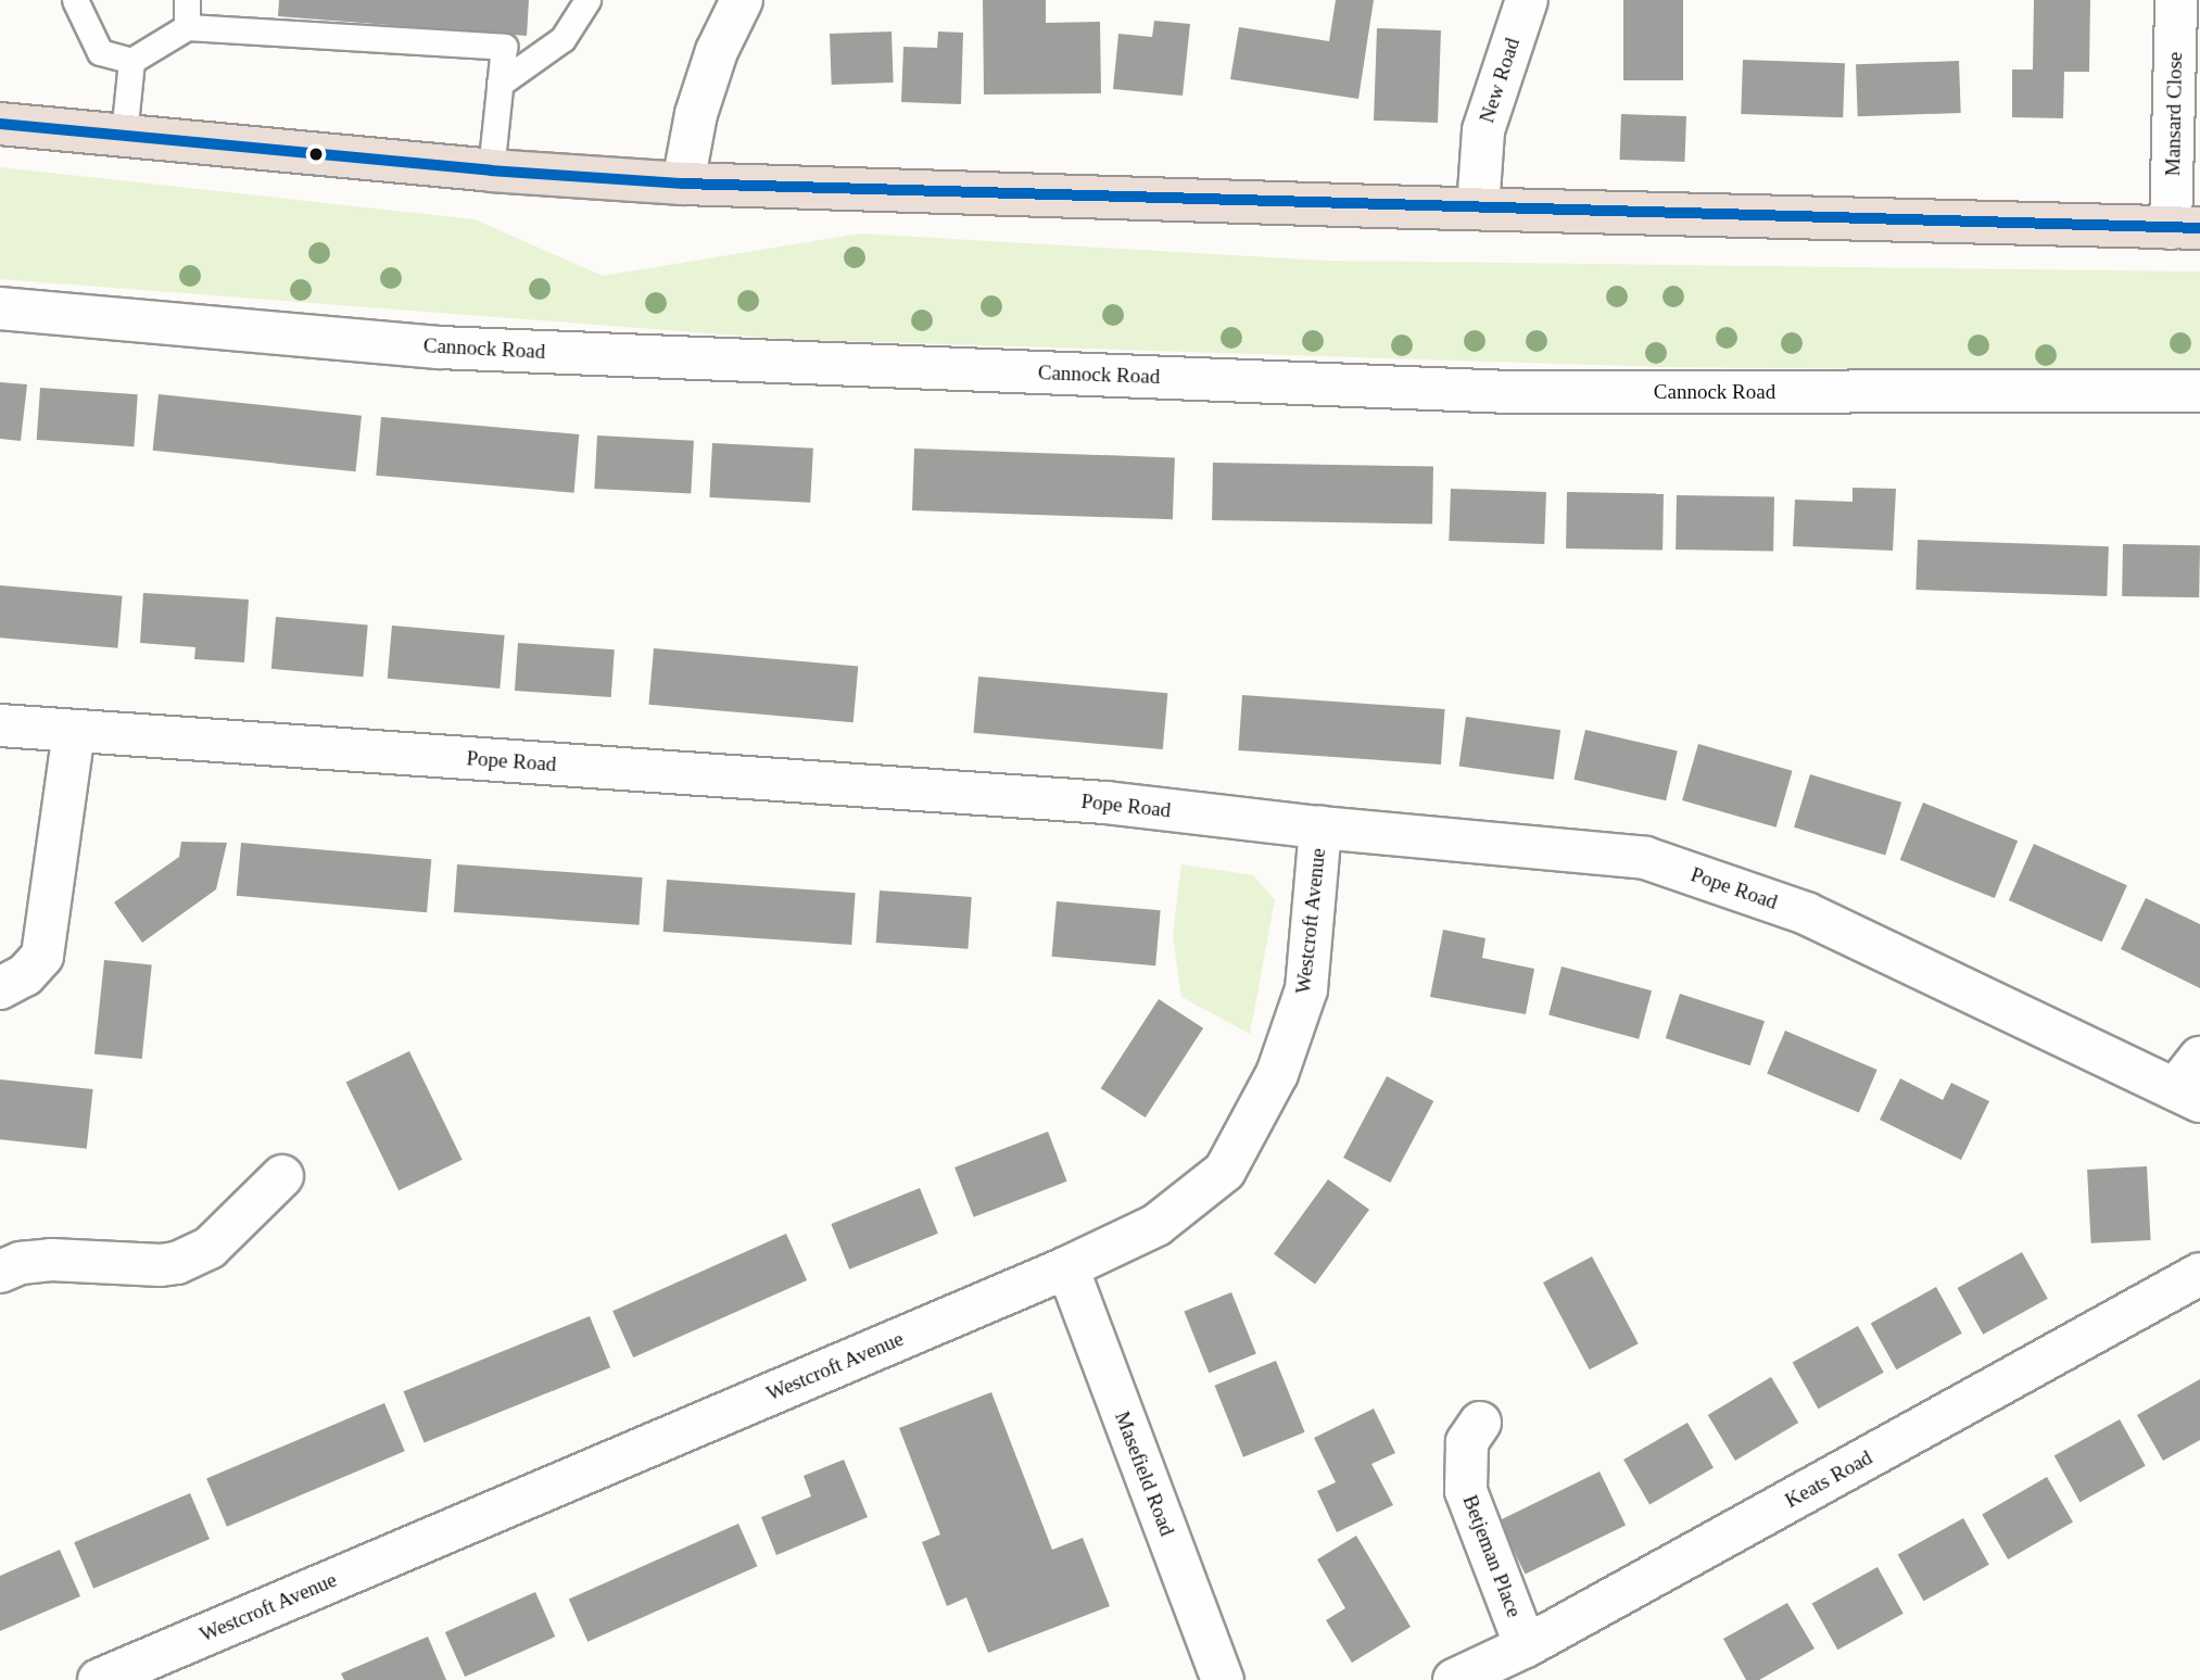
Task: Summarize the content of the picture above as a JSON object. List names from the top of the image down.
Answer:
{
  "streets": {
    "street": [
      "New Road",
      "Mansard Close",
      "Cannock Road",
      "Pope Road",
      "Westcroft Avenue",
      "Masefield Road",
      "Keats Road",
      "Betjeman Place"
    ]
  },
  "crossings": [
    ["Pope Road", "Westcroft Avenue"],
    ["Westcroft Avenue", "Masefield Road"],
    ["Keats Road", "Betjeman Place"]
  ]
}
